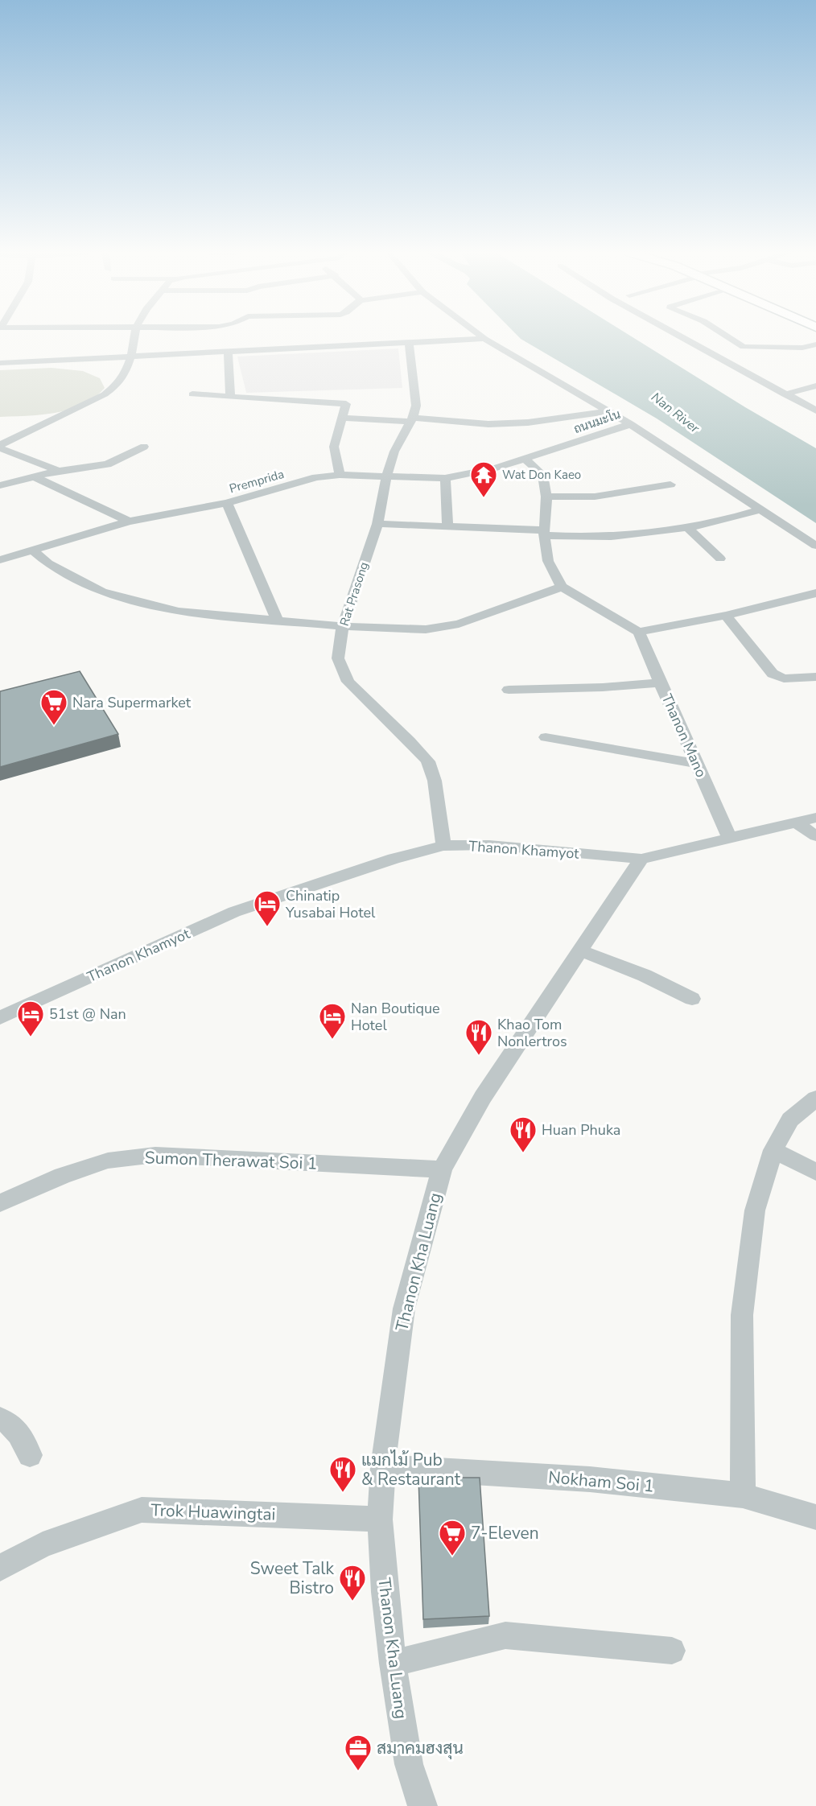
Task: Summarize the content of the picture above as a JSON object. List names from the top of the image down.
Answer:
{
  "streets": {
    "street": [
      "ถนนมะโน",
      "Premprida",
      "Rat Prasong",
      "Thanon Mano",
      "Thanon Khamyot",
      "Sumon Therawat Soi 1",
      "Thanon Kha Luang",
      "Nokham Soi 1",
      "Trok Huawingtai"
    ]
  },
  "crossings": [
    ["ถนนมะโน", "Premprida"],
    ["Premprida", "Rat Prasong"],
    ["Rat Prasong", "Thanon Khamyot"],
    ["Thanon Mano", "Thanon Khamyot"],
    ["Thanon Khamyot", "Thanon Kha Luang"],
    ["Sumon Therawat Soi 1", "Thanon Kha Luang"],
    ["Thanon Kha Luang", "Nokham Soi 1"],
    ["Thanon Kha Luang", "Trok Huawingtai"]
  ],
  "water": ["Nan River"],
  "places": {
    "temple": ["Wat Don Kaeo"],
    "supermarket": ["Nara Supermarket", "7-Eleven"],
    "hotel": ["Chinatip Yusabai Hotel", "51st @ Nan", "Nan Boutique Hotel"],
    "restaurant": [
      "Khao Tom Nonlertros",
      "Huan Phuka",
      "แมกไม้ Pub & Restaurant",
      "Sweet Talk Bistro"
    ],
    "office": ["สมาคมฮงสุน"]
  }
}
